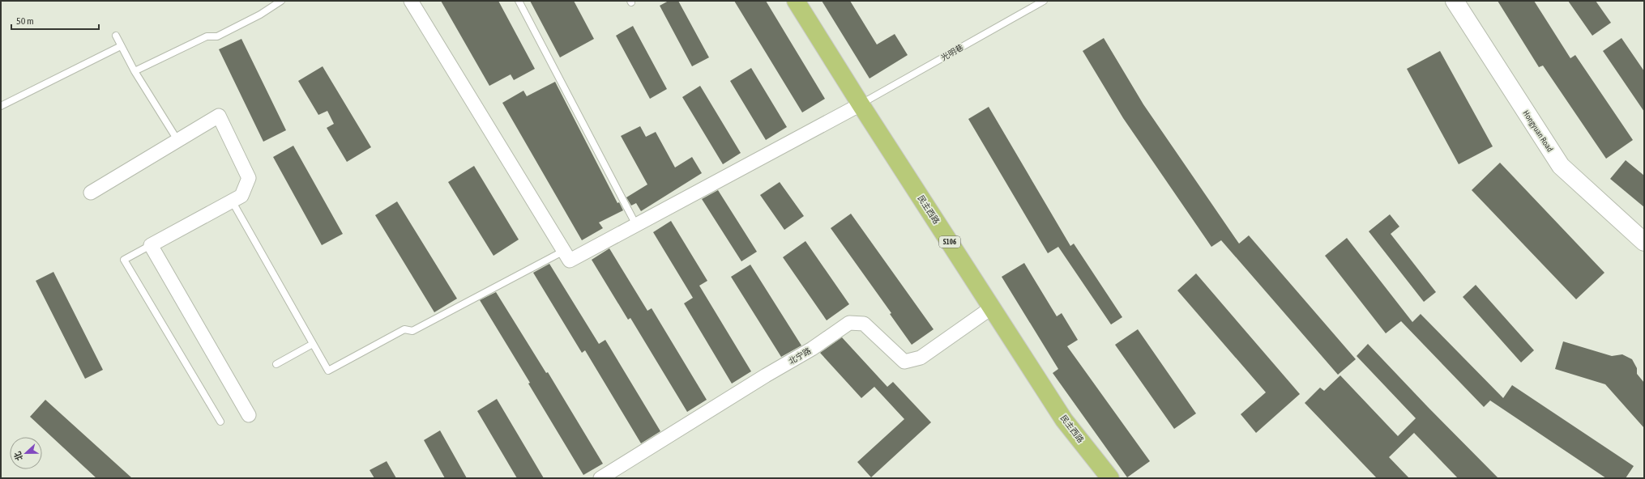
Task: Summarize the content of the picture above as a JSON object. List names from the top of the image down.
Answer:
{
  "streets": {
    "main road": ["Hongyuan Road", "民主西路", "S106"],
    "street": ["北宁路"],
    "lane": ["光明巷"]
  },
  "crossings": [
    ["光明巷", "民主西路"],
    ["民主西路", "北宁路"]
  ],
  "scale_bar": "50 m",
  "north": "left"
}
